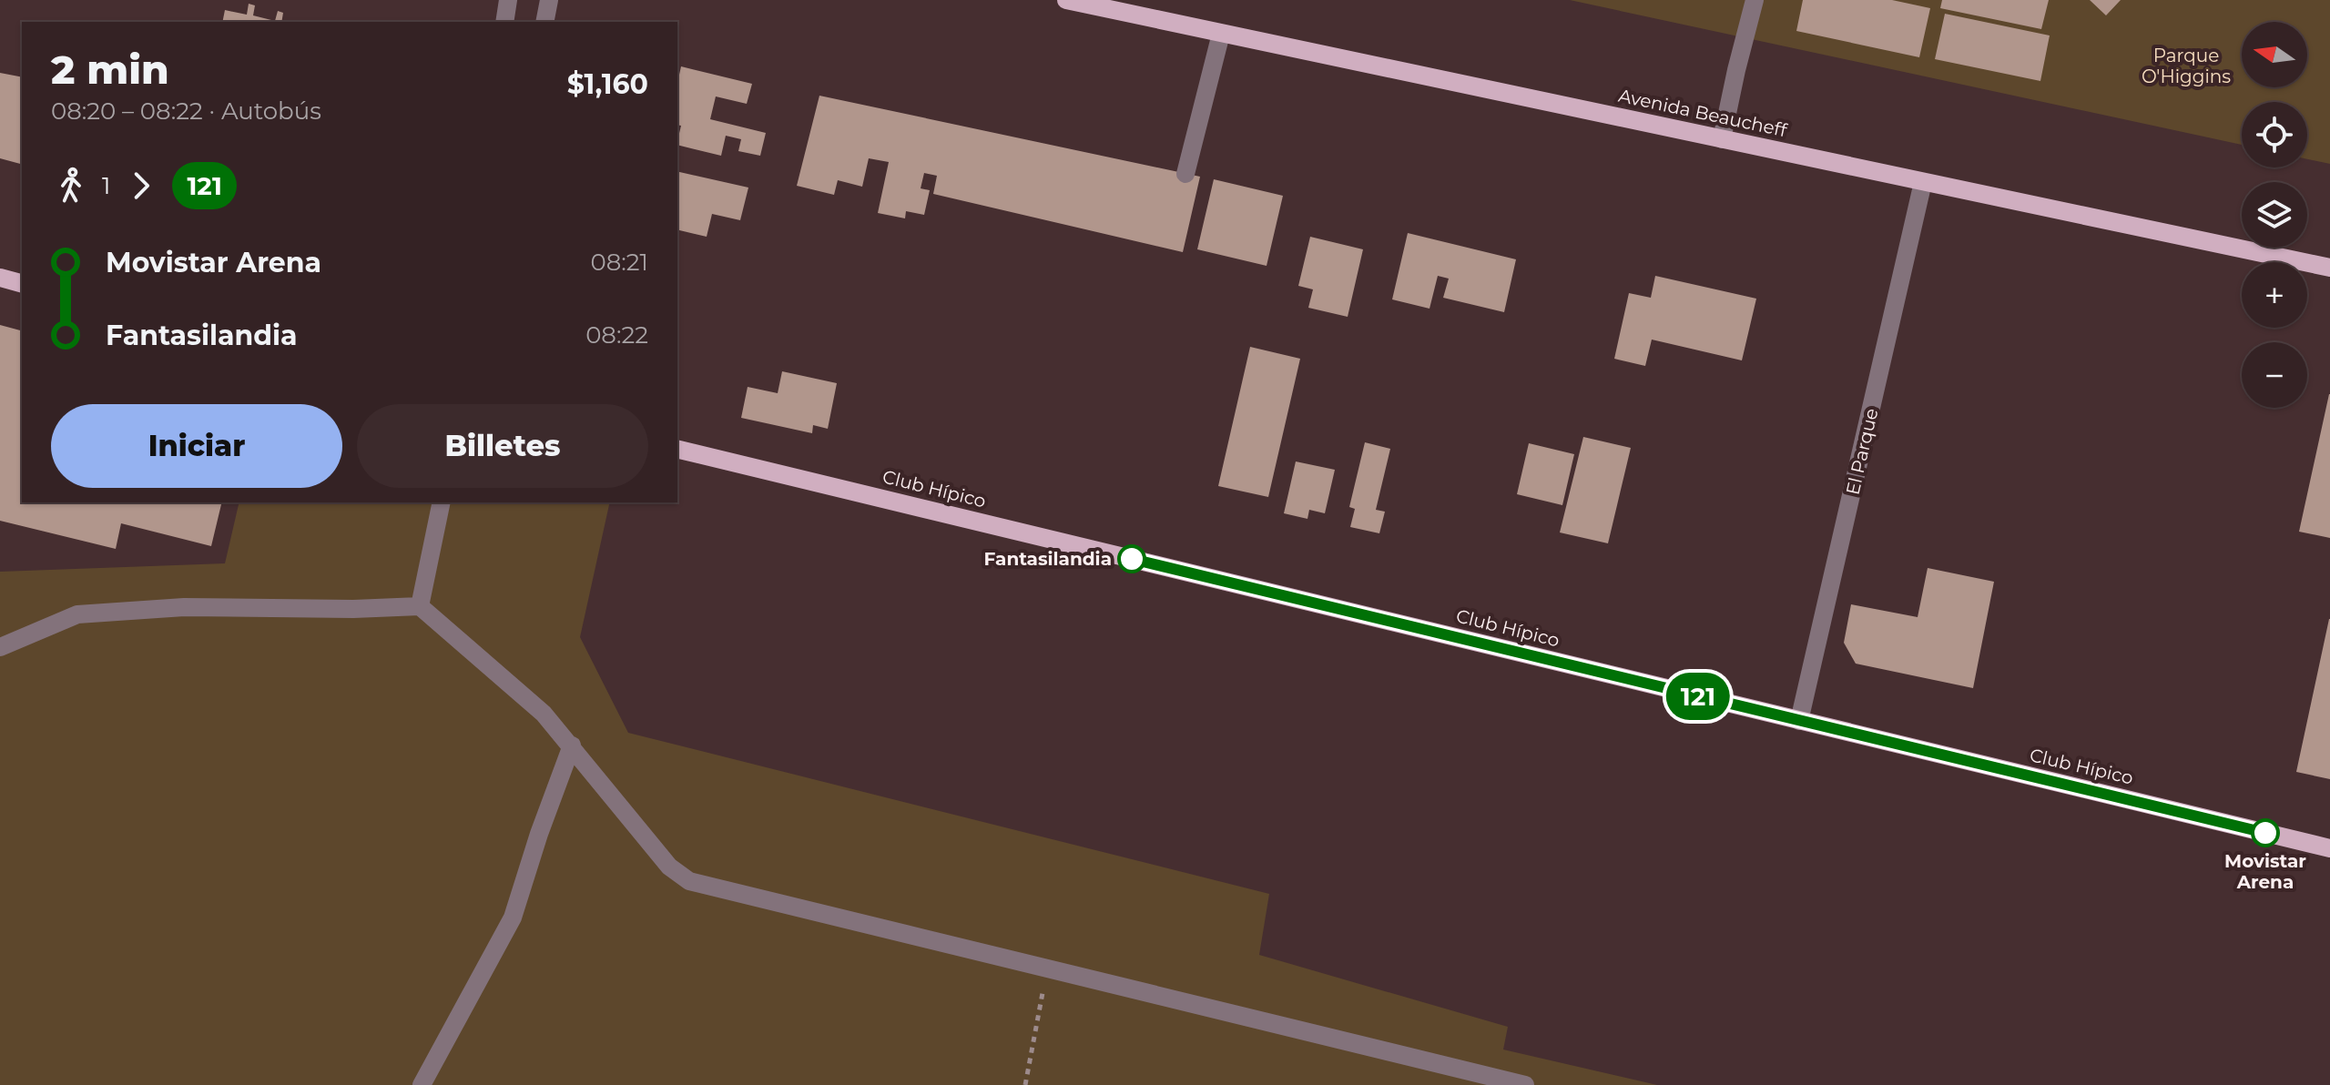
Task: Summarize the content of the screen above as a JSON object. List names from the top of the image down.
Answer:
{
  "streets": {
    "main road": ["Avenida Beaucheff", "Club Hípico"],
    "street": ["El Parque"]
  },
  "crossings": [
    ["Avenida Beaucheff", "El Parque"],
    ["El Parque", "Club Hípico"]
  ],
  "parks": ["Parque O'Higgins"],
  "places": ["Fantasilandia", "Movistar Arena"],
  "lines": ["bus line 121"],
  "north": "left",
  "page": {
    "on_map": "121",
    "map_buttons": ["+", "−"],
    "heading": ["2 min", "08:20 – 08:22 · Autobús", "$1,160"],
    "legs": ["1", "121"],
    "list": [
      {
        "name": "Movistar Arena",
        "value": "08:21"
      },
      {
        "name": "Fantasilandia",
        "value": "08:22"
      }
    ],
    "buttons": ["Iniciar", "Billetes"]
  }
}
